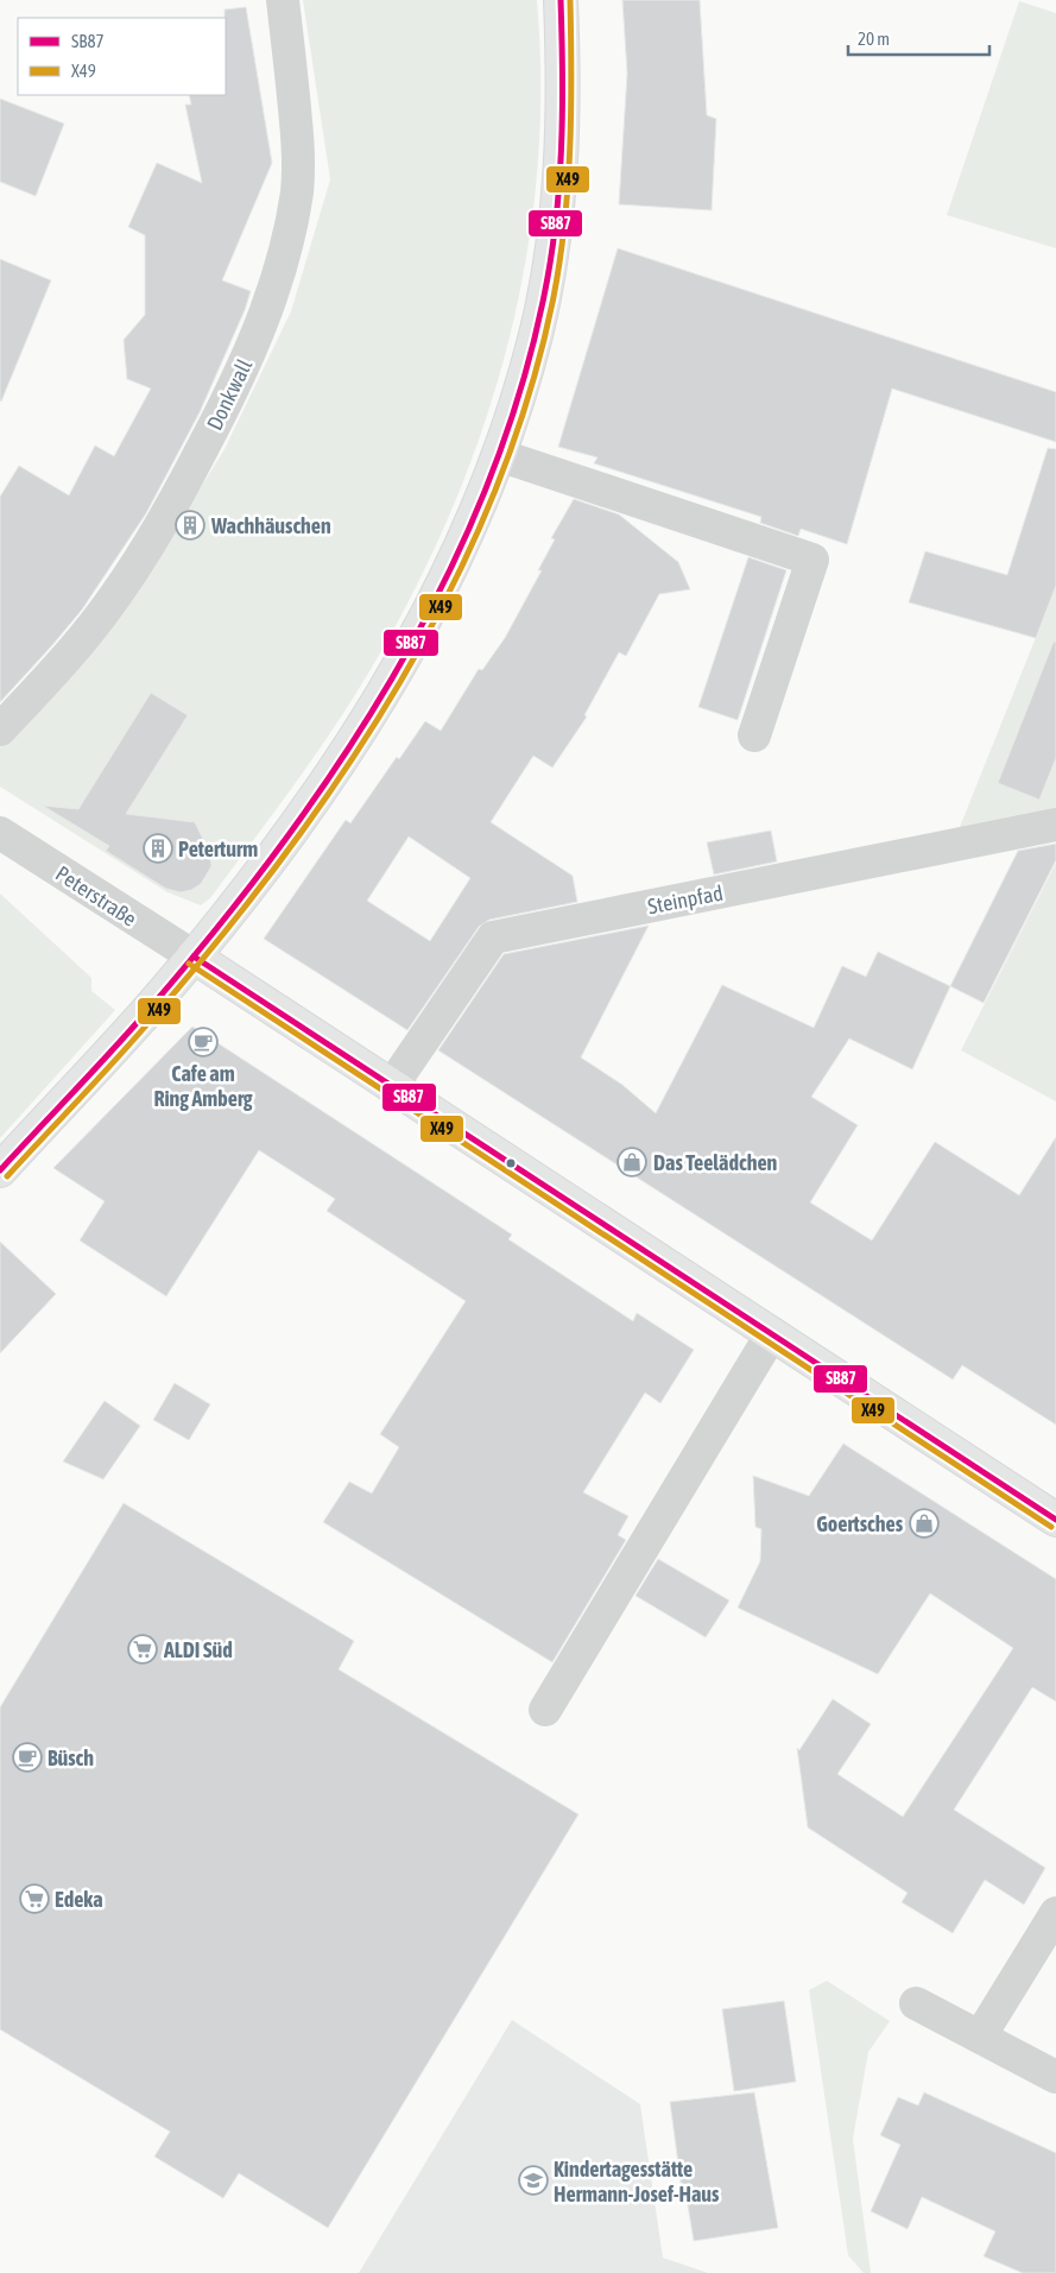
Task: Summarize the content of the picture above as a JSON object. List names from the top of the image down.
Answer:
{
  "streets": {
    "street": ["Donkwall", "Peterstraße", "Steinpfad"]
  },
  "places": {
    "building": ["Wachhäuschen", "Peterturm"],
    "cafe": ["Cafe am Ring Amberg", "Büsch"],
    "shop": ["Das Teelädchen", "Goertsches"],
    "supermarket": ["ALDI Süd", "Edeka"],
    "school or university": ["Kindertagesstätte Hermann-Josef-Haus"]
  },
  "lines": ["transit line SB87", "transit line X49"],
  "legend": ["SB87", "X49"],
  "scale_bar": "20 m"
}
